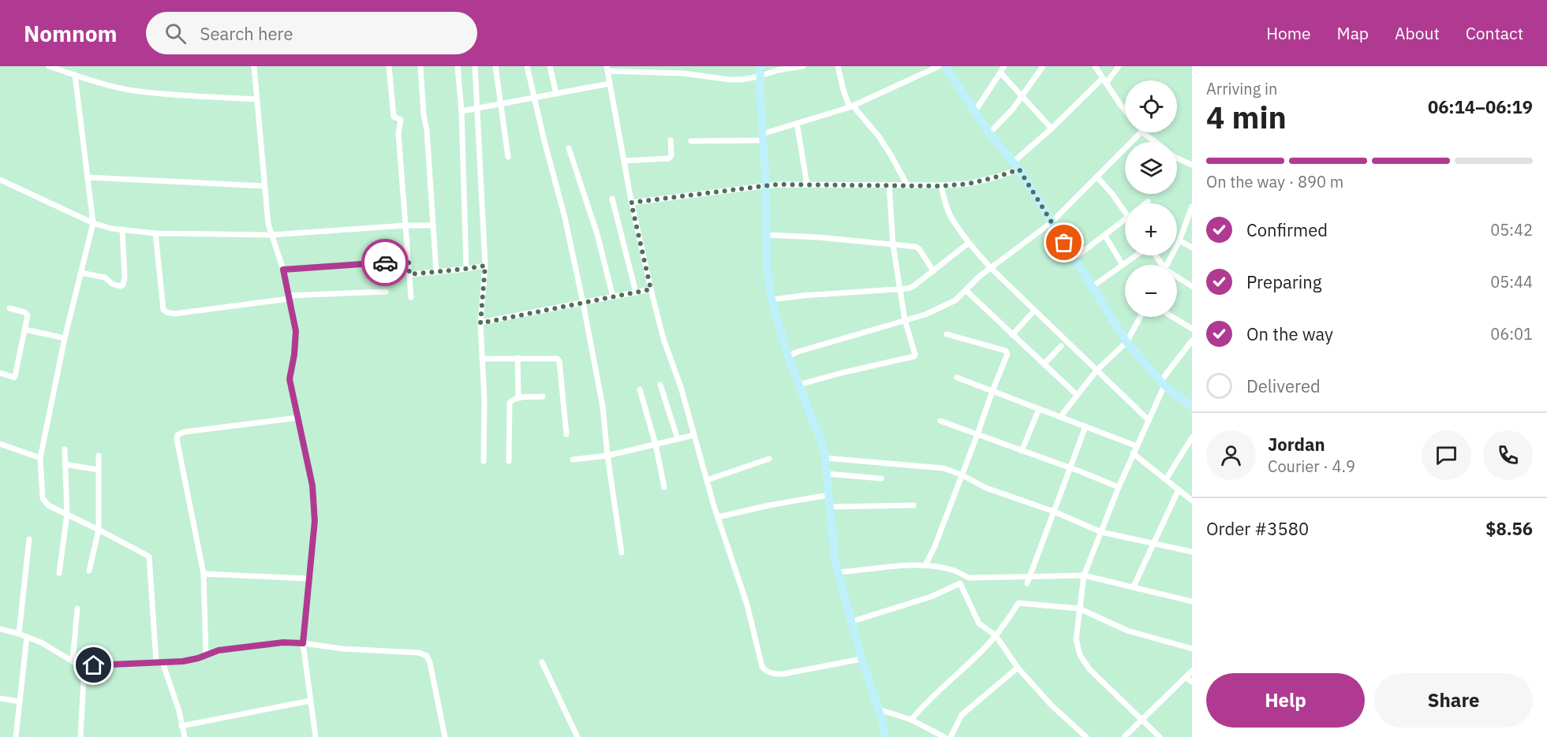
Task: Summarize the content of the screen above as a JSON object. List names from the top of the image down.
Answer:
{
  "page": {
    "header": "Nomnom",
    "search": "Search here",
    "nav": [
      "Home",
      "Map",
      "About",
      "Contact"
    ],
    "heading": ["4 min", "Arriving in", "06:14–06:19"],
    "panel": [
      "Jordan",
      "Courier · 4.9",
      "Order #3580",
      "$8.56"
    ],
    "map_buttons": ["+", "−"],
    "bar": "On the way · 890 m",
    "list": [
      ["Confirmed", "05:42"],
      ["Preparing", "05:44"],
      ["On the way", "06:01"],
      "Delivered"
    ],
    "buttons": ["Help", "Share"]
  }
}
